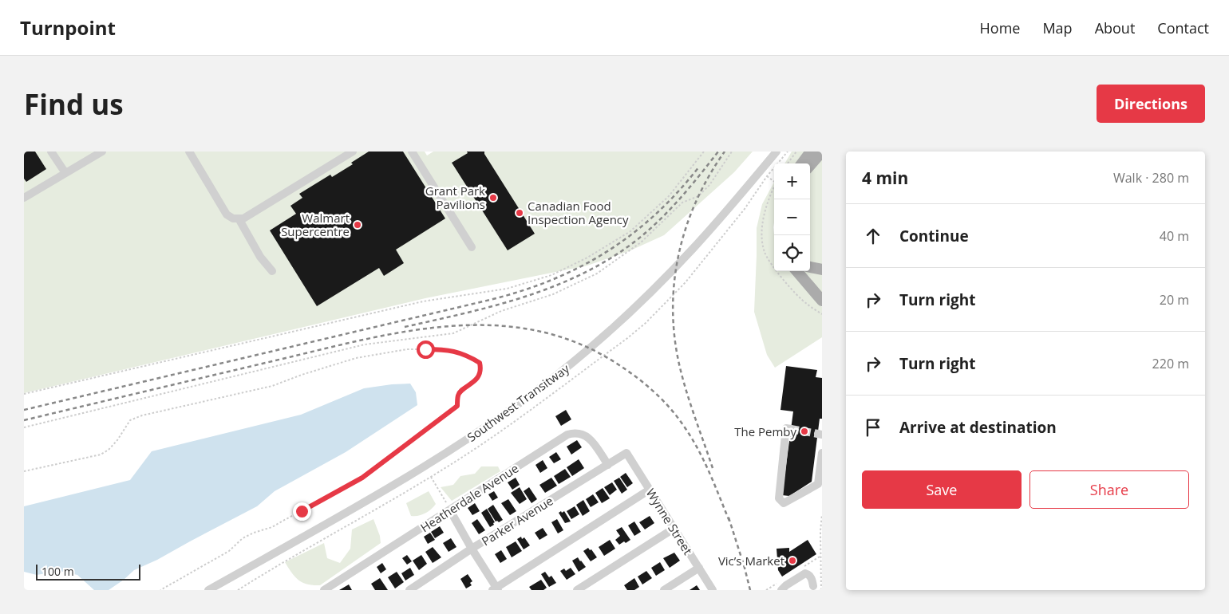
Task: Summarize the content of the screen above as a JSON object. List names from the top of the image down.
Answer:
{
  "streets": {
    "street": [
      "Southwest Transitway",
      "Heatherdale Avenue",
      "Parker Avenue",
      "Wynne Street"
    ]
  },
  "crossings": [
    ["Heatherdale Avenue", "Parker Avenue"],
    ["Parker Avenue", "Wynne Street"]
  ],
  "places": [
    "Grant Park Pavilions",
    "Canadian Food Inspection Agency",
    "Walmart Supercentre",
    "The Pemby",
    "Vic’s Market"
  ],
  "scale_bar": "100 m",
  "page": {
    "header": "Turnpoint",
    "nav": [
      "Home",
      "Map",
      "About",
      "Contact"
    ],
    "buttons": [
      "Directions",
      ["Save", "Share"]
    ],
    "title": "Find us",
    "heading": ["4 min", "Walk · 280 m"],
    "map_buttons": ["+", "−"],
    "list": [
      ["Continue", "40 m"],
      ["Turn right", "20 m"],
      ["Turn right", "220 m"],
      "Arrive at destination"
    ],
    "scale": "100 m"
  }
}
